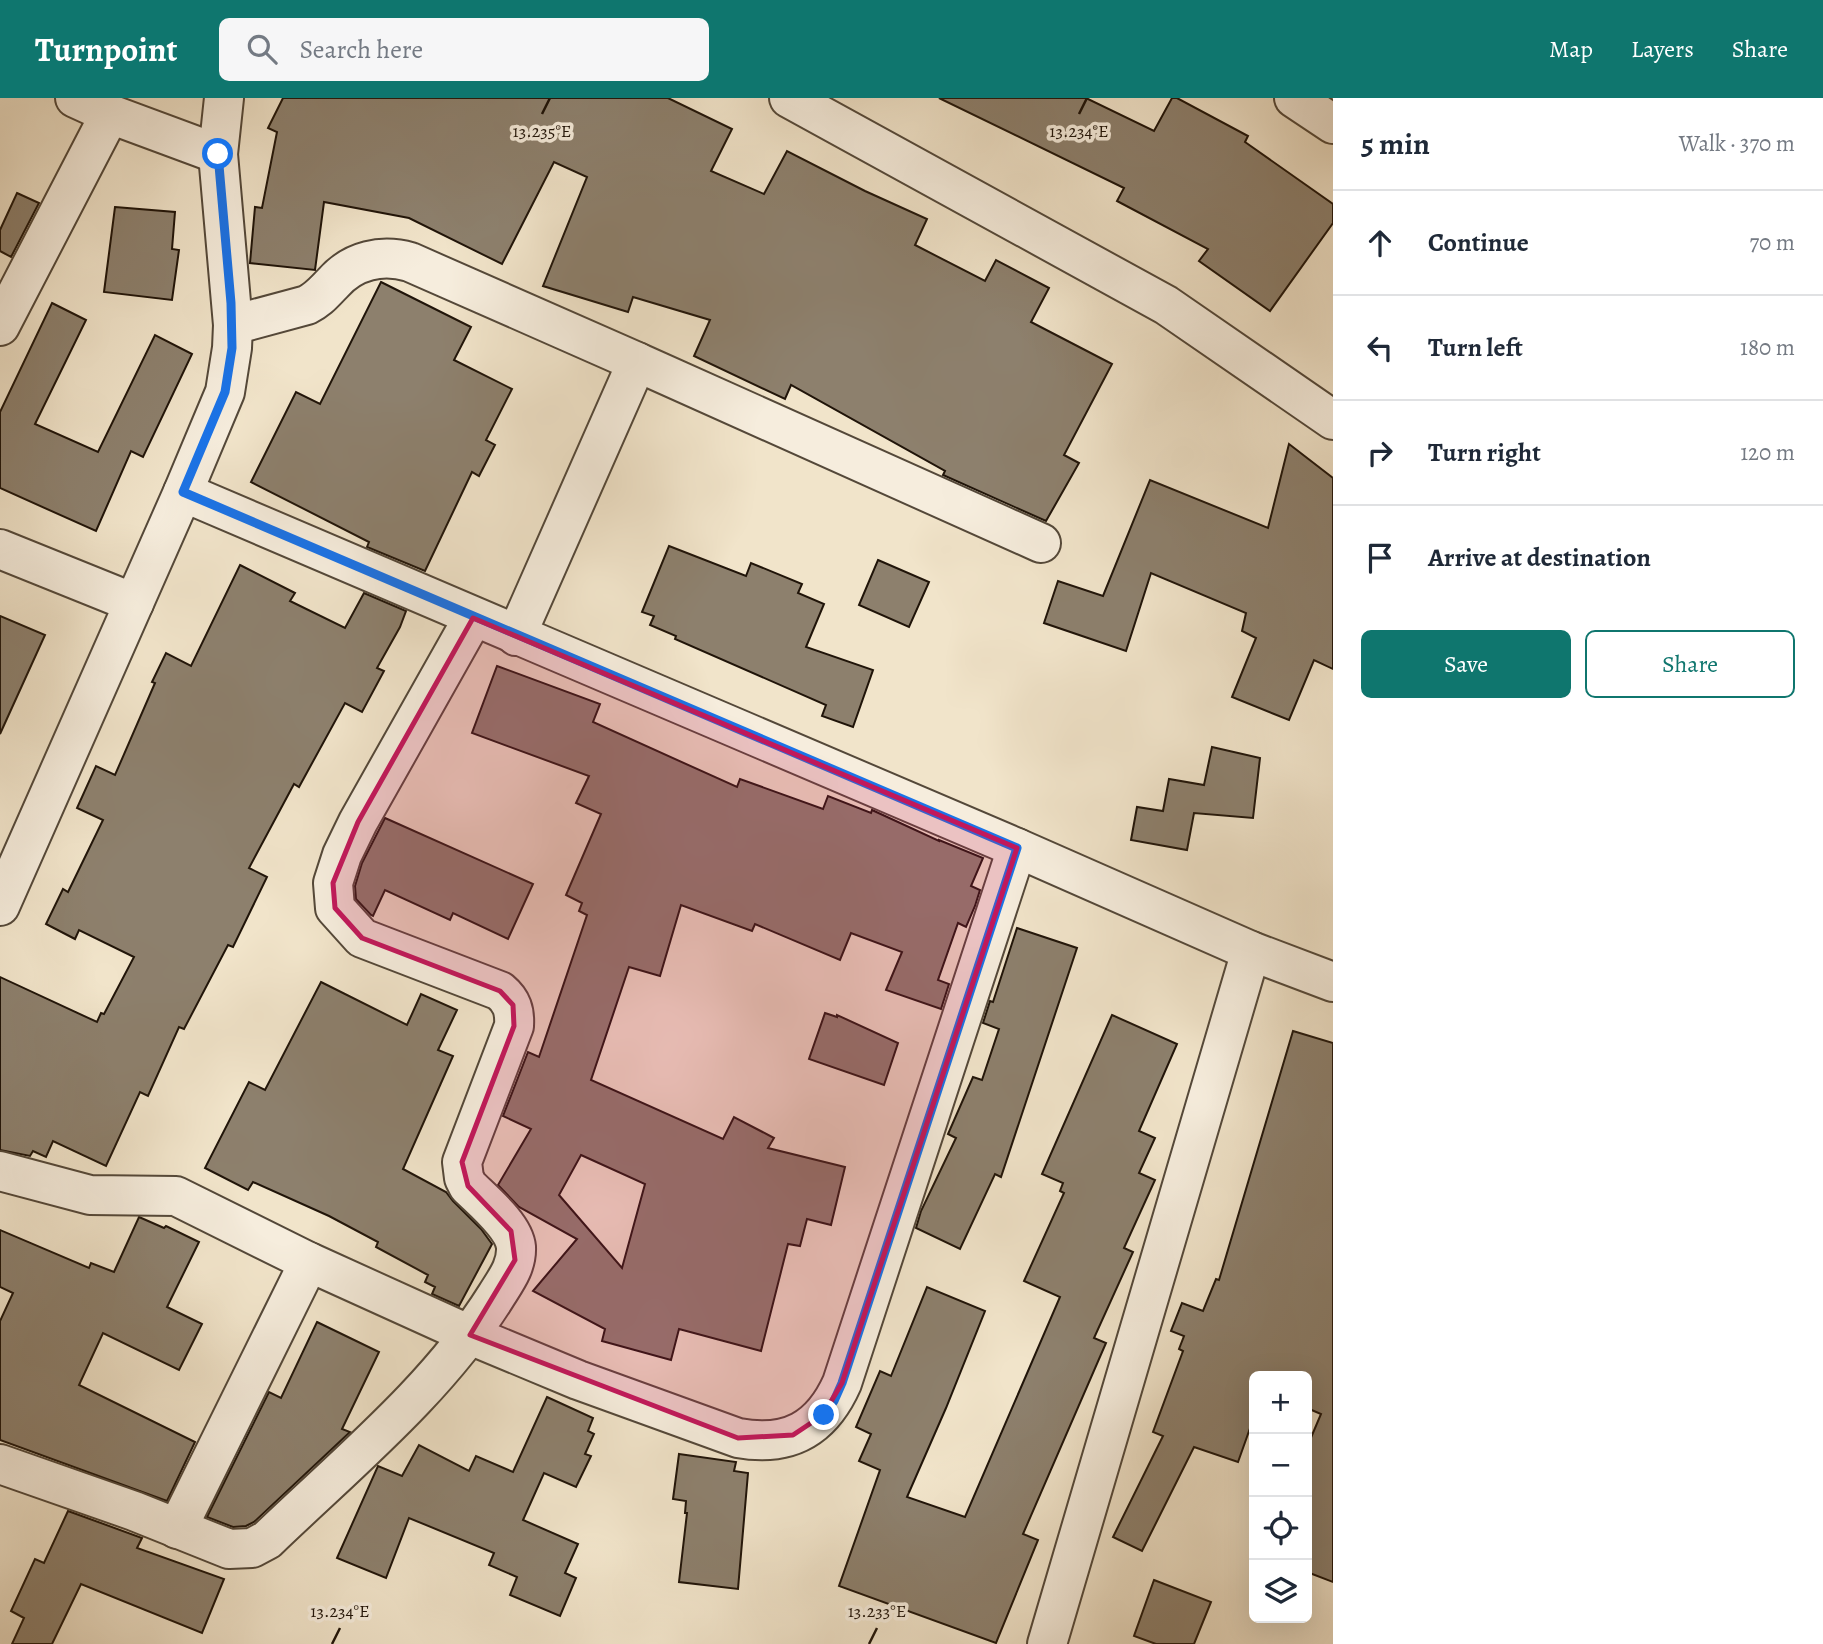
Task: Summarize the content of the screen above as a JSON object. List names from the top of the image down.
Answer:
{
  "page": {
    "header": "Turnpoint",
    "search": "Search here",
    "nav": ["Map", "Layers", "Share"],
    "heading": ["5 min", "Walk · 370 m"],
    "list": [
      ["Continue", "70 m"],
      ["Turn left", "180 m"],
      ["Turn right", "120 m"],
      "Arrive at destination"
    ],
    "buttons": ["Save", "Share"],
    "map_buttons": ["+", "−"]
  },
  "coordinates": ["13.235°E", "13.234°E", "13.233°E"]
}
